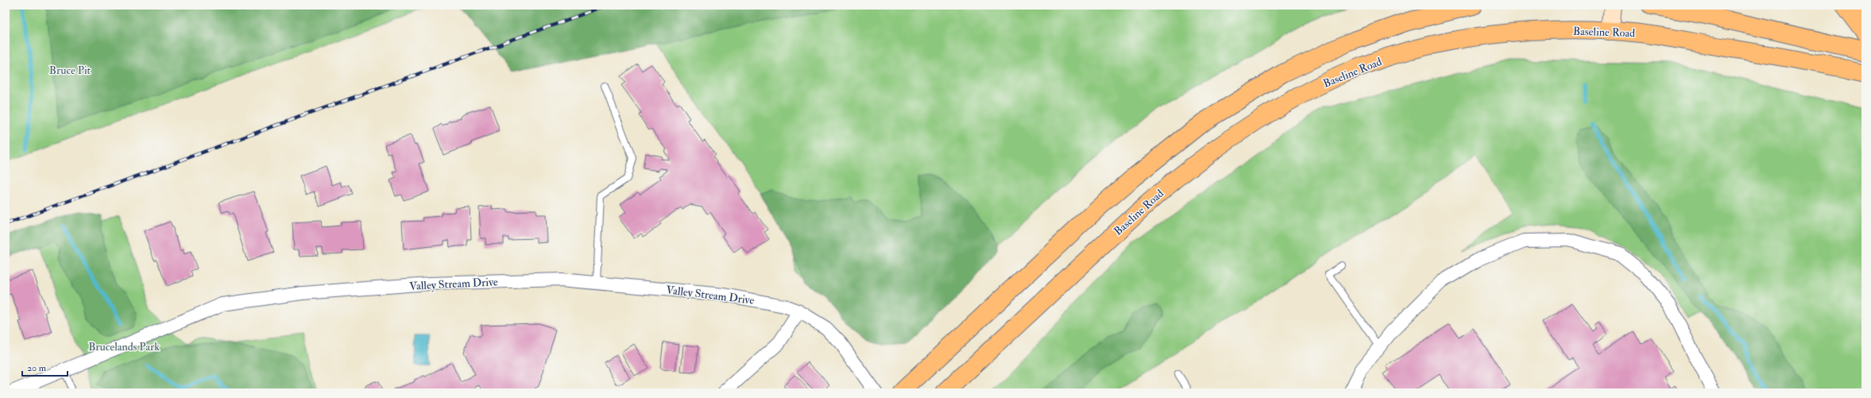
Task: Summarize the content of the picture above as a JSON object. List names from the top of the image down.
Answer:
{
  "streets": {
    "main road": ["Baseline Road"],
    "street": ["Valley Stream Drive"]
  },
  "parks": ["Bruce Pit", "Brucelands Park"],
  "scale_bar": "20 m"
}
